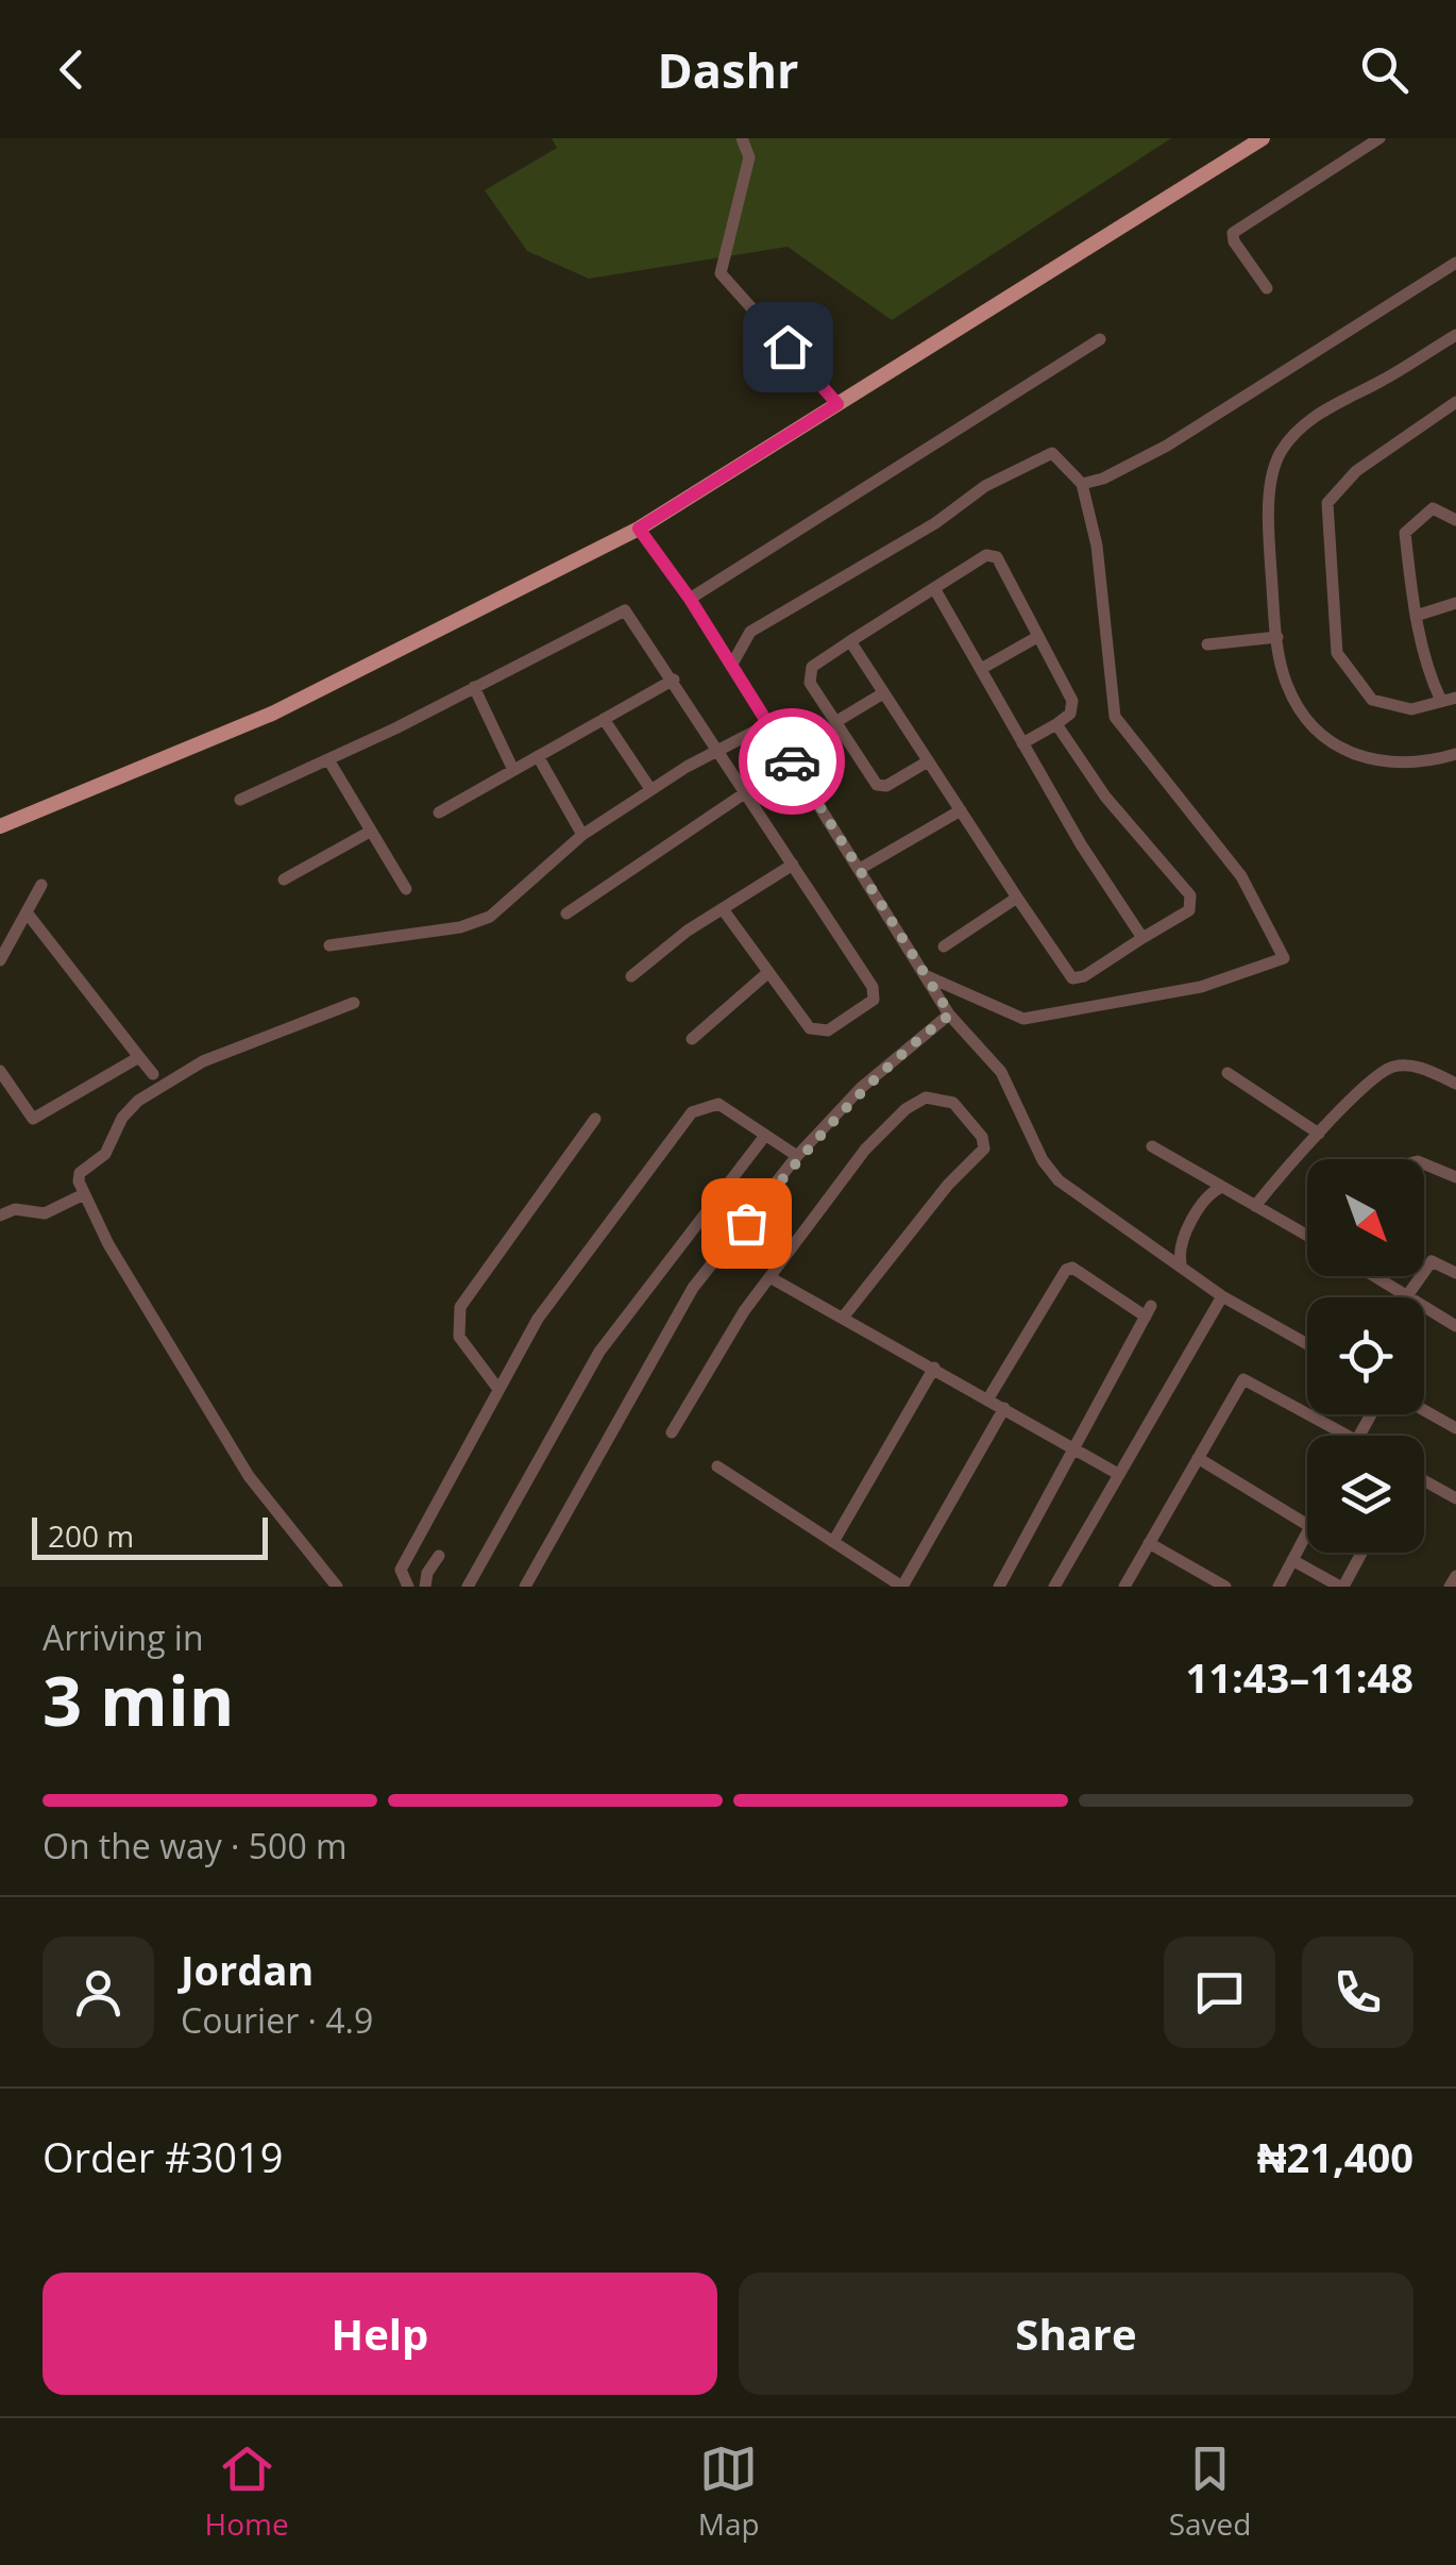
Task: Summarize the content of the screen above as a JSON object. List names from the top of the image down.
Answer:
{
  "scale_bar": "200 m",
  "north": "bottom right",
  "page": {
    "header": "Dashr",
    "scale": "200 m",
    "heading": ["3 min", "Arriving in", "11:43–11:48"],
    "panel": [
      "Jordan",
      "Courier · 4.9",
      "Order #3019",
      "₦21,400"
    ],
    "bar": "On the way · 500 m",
    "buttons": ["Help", "Share"],
    "tabs": ["Home", "Map", "Saved"]
  }
}
